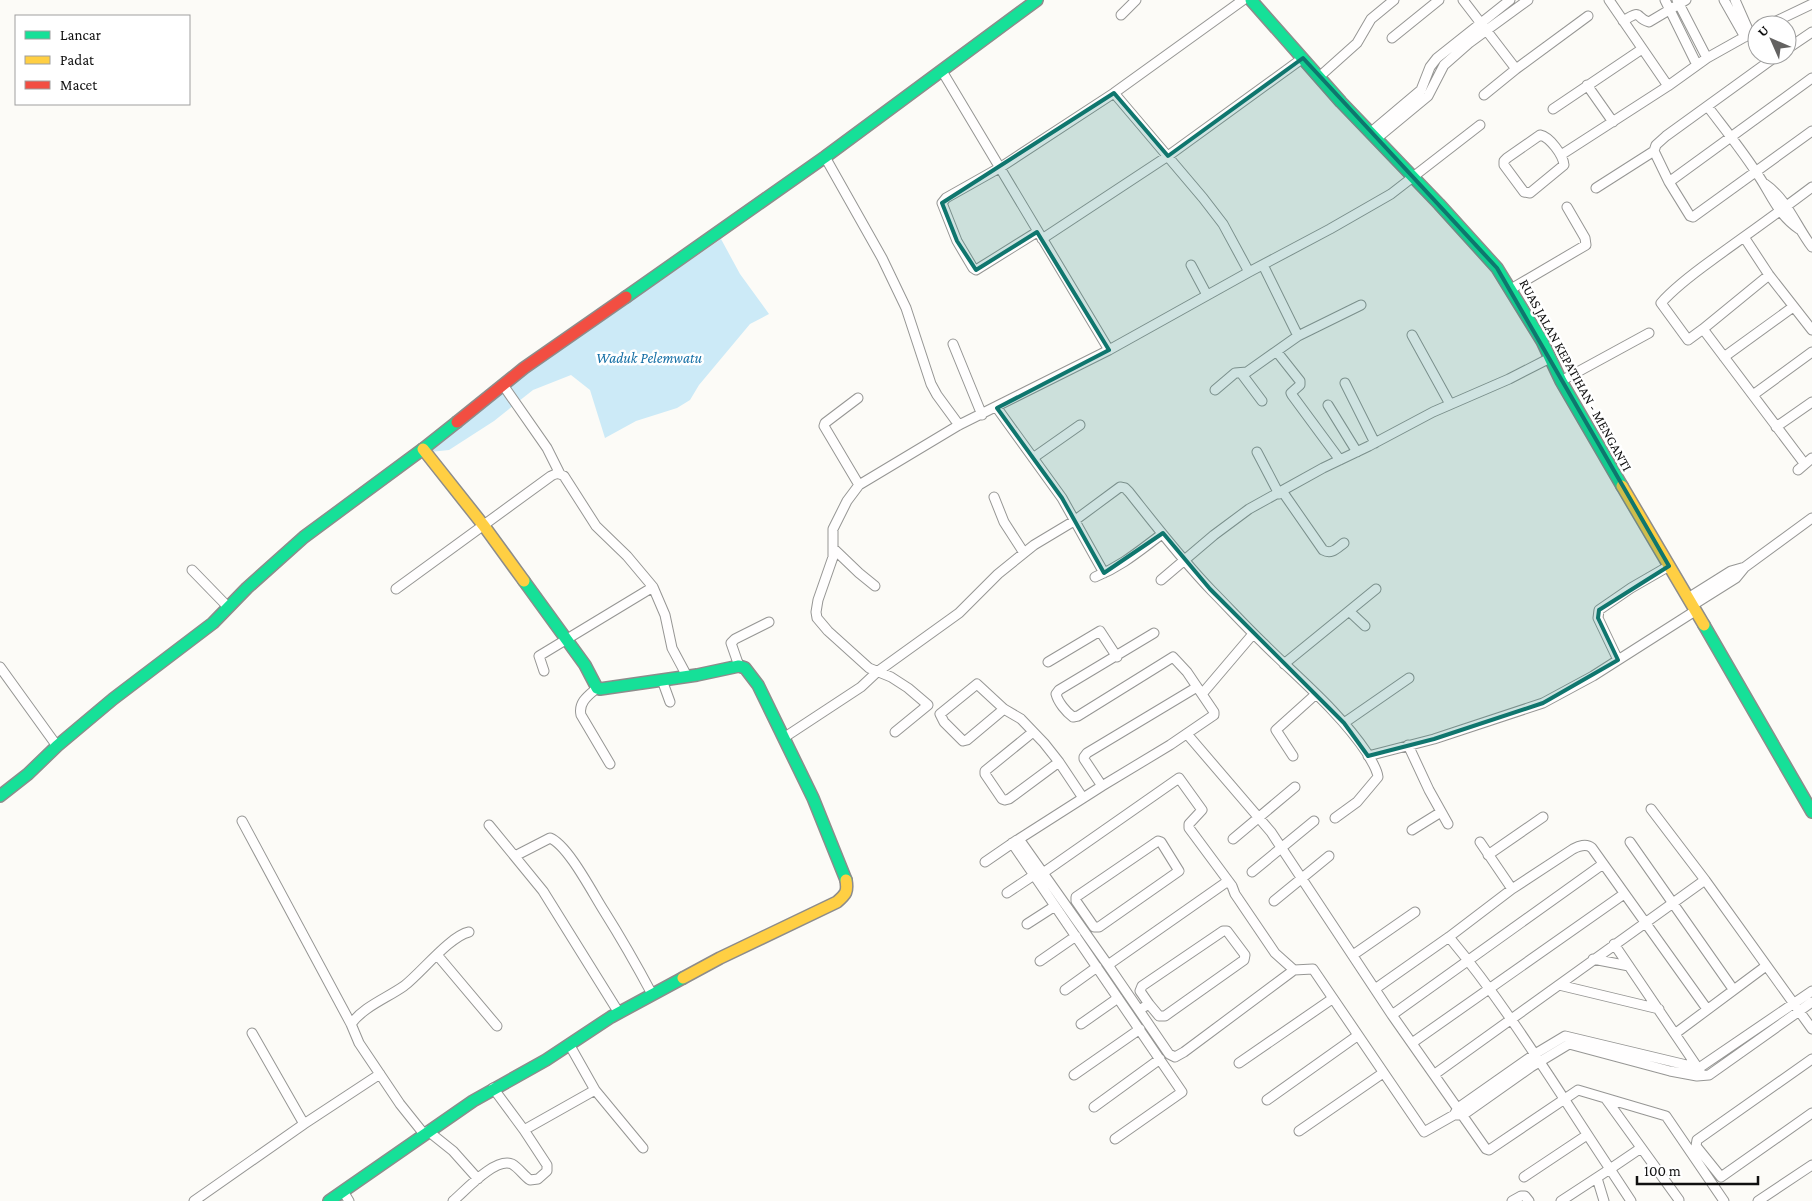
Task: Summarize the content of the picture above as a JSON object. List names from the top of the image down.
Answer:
{
  "streets": {
    "street": ["RUAS JALAN KEPATIHAN - MENGANTI"]
  },
  "water": ["Waduk Pelemwatu"],
  "legend": ["Lancar", "Padat", "Macet"],
  "scale_bar": "100 m",
  "north": "top left"
}
